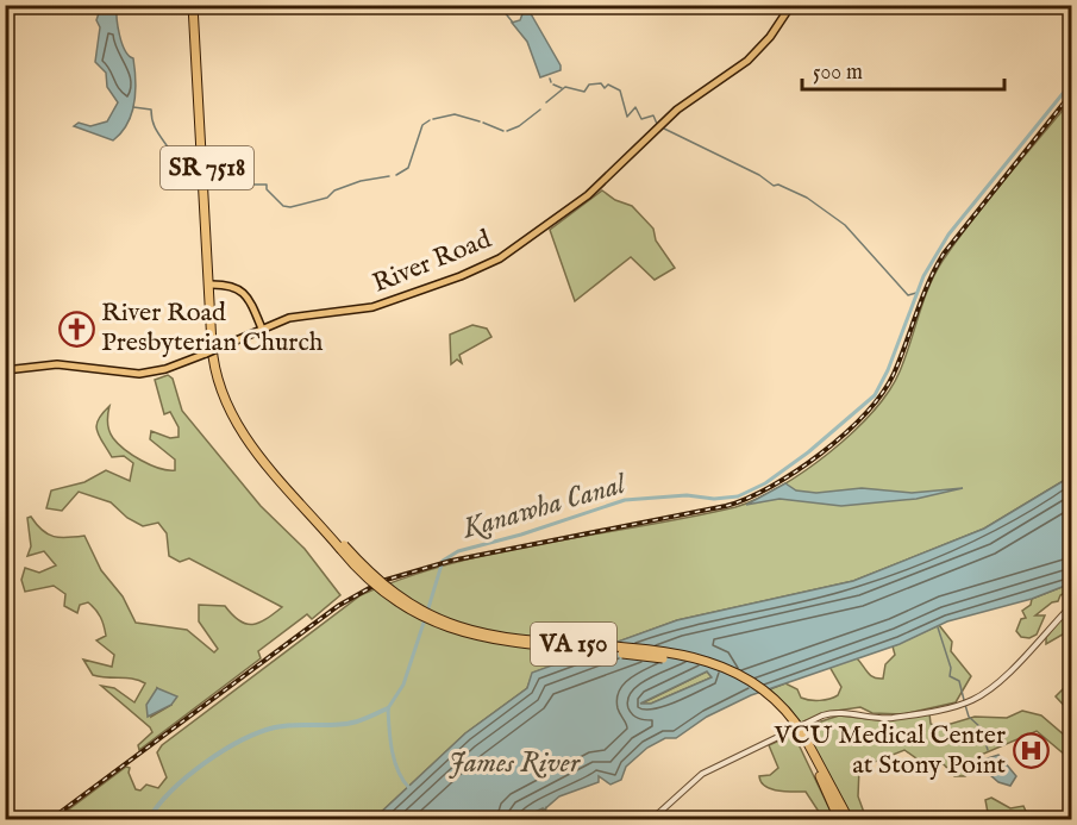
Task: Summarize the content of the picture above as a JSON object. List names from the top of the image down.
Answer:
{
  "streets": {
    "highway": ["SR 7518", "VA 150"],
    "main road": ["River Road"]
  },
  "crossings": [
    ["SR 7518", "VA 150"]
  ],
  "water": ["Kanawha Canal", "James River"],
  "places": {
    "church": ["River Road Presbyterian Church"],
    "hospital": ["VCU Medical Center at Stony Point"]
  },
  "scale_bar": "500 m"
}
